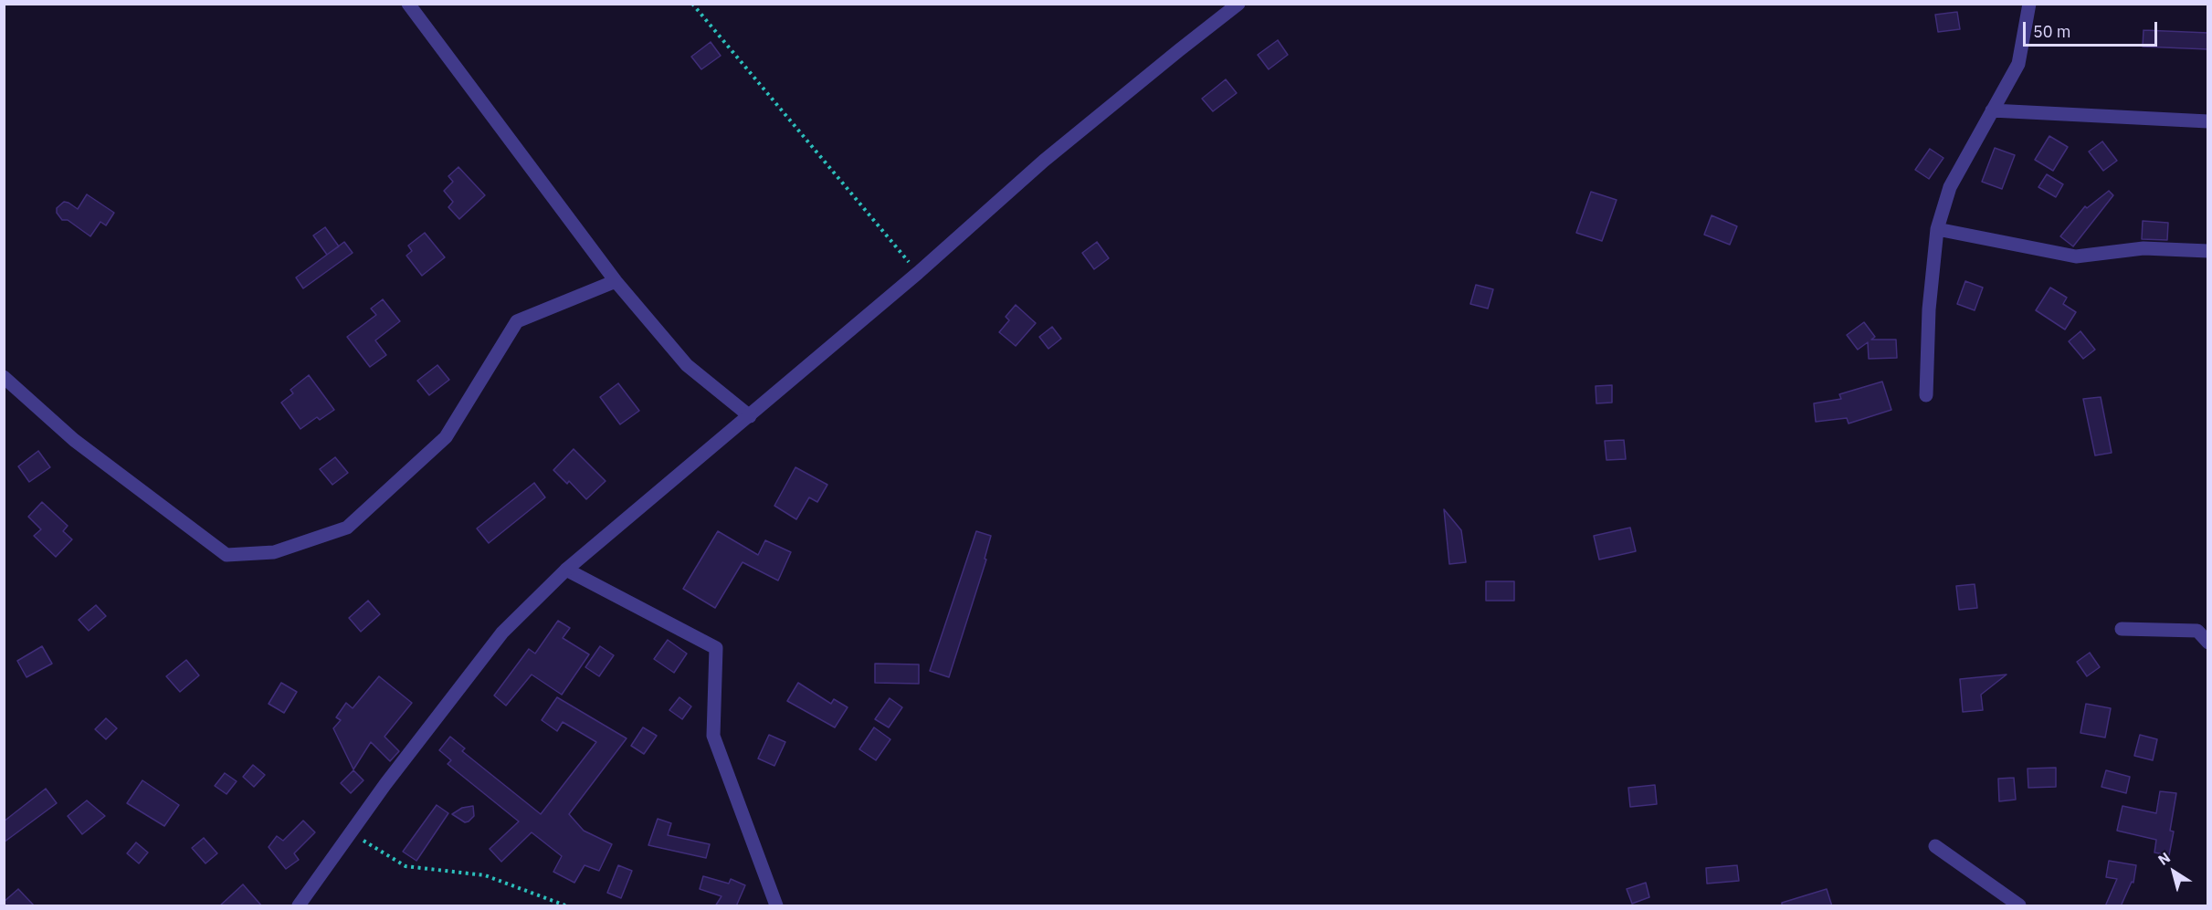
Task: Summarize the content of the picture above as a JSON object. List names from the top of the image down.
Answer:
{
  "scale_bar": "50 m",
  "north": "top left"
}
